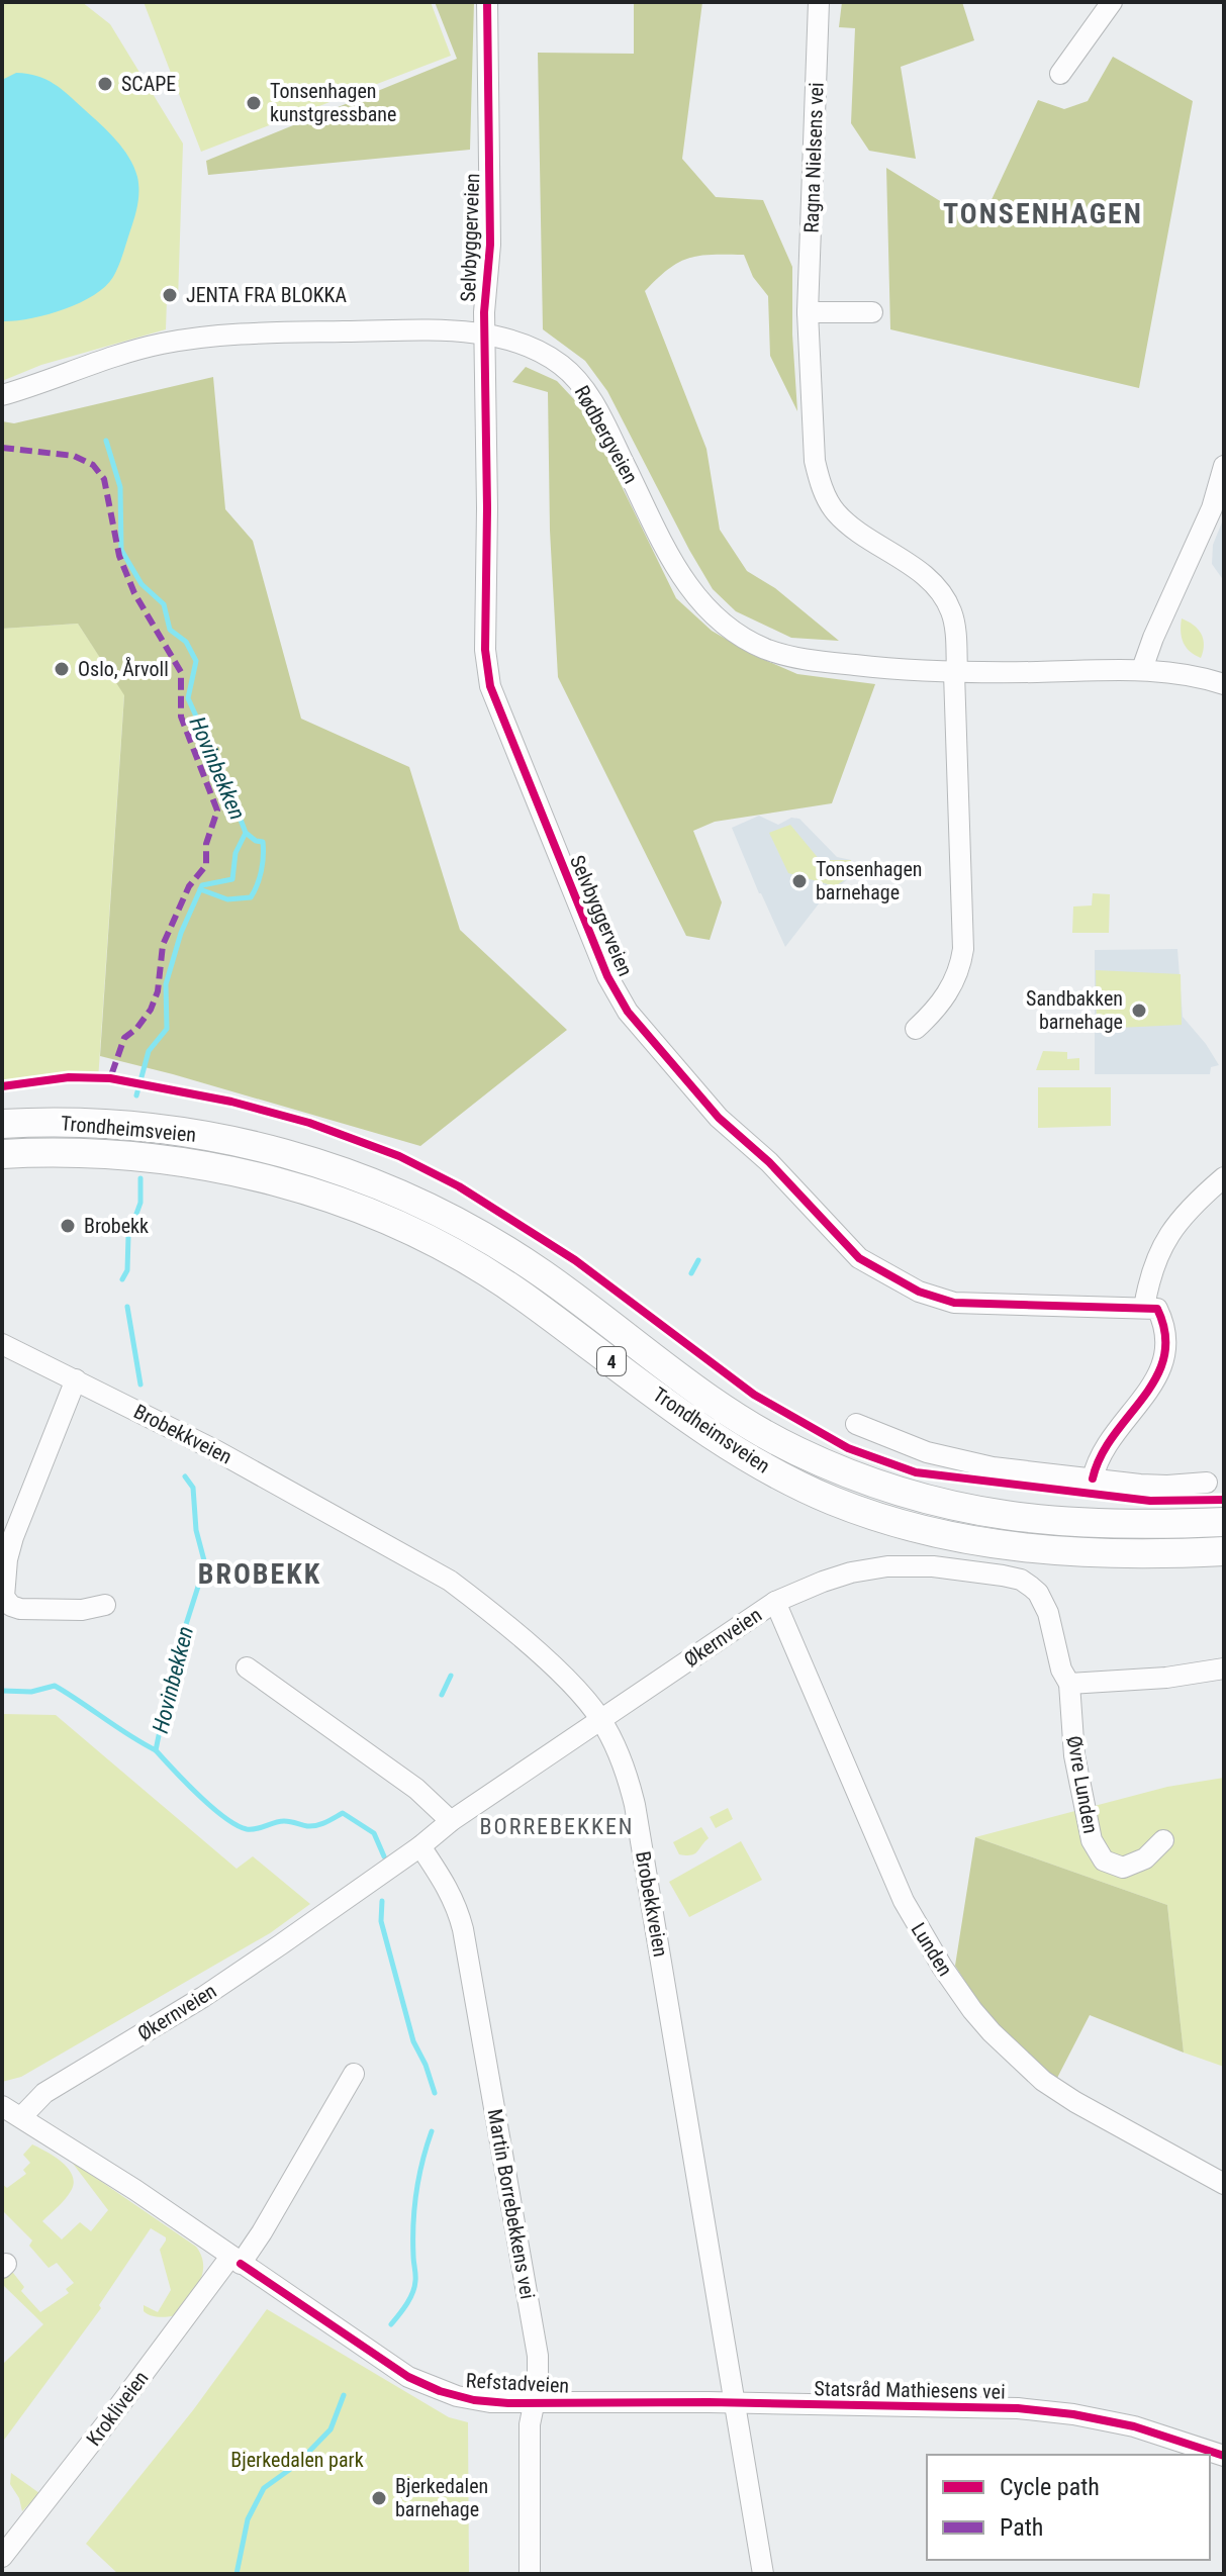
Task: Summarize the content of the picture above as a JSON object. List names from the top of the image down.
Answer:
{
  "streets": {
    "highway": ["Trondheimsveien", "4"],
    "street": [
      "Ragna Nielsens vei",
      "Selvbyggerveien",
      "Rødbergveien",
      "Brobekkveien",
      "Økernveien",
      "Øvre Lunden",
      "Lunden",
      "Martin Borrebekkens vei",
      "Refstadveien",
      "Statsråd Mathiesens vei",
      "Krokliveien"
    ]
  },
  "crossings": [
    ["Ragna Nielsens vei", "Rødbergveien"],
    ["Selvbyggerveien", "Rødbergveien"],
    ["Brobekkveien", "Økernveien"],
    ["Brobekkveien", "Refstadveien"],
    ["Brobekkveien", "Statsråd Mathiesens vei"],
    ["Økernveien", "Øvre Lunden"],
    ["Økernveien", "Lunden"],
    ["Økernveien", "Martin Borrebekkens vei"],
    ["Økernveien", "Refstadveien"],
    ["Martin Borrebekkens vei", "Refstadveien"],
    ["Refstadveien", "Statsråd Mathiesens vei"],
    ["Refstadveien", "Krokliveien"]
  ],
  "districts": ["TONSENHAGEN", "BROBEKK", "BORREBEKKEN"],
  "water": ["Hovinbekken"],
  "parks": ["Bjerkedalen park"],
  "places": [
    "SCAPE",
    "Tonsenhagen kunstgressbane",
    "JENTA FRA BLOKKA",
    "Oslo, Årvoll",
    "Tonsenhagen barnehage",
    "Sandbakken barnehage",
    "Brobekk",
    "Bjerkedalen barnehage"
  ],
  "legend": ["Cycle path", "Path"]
}
